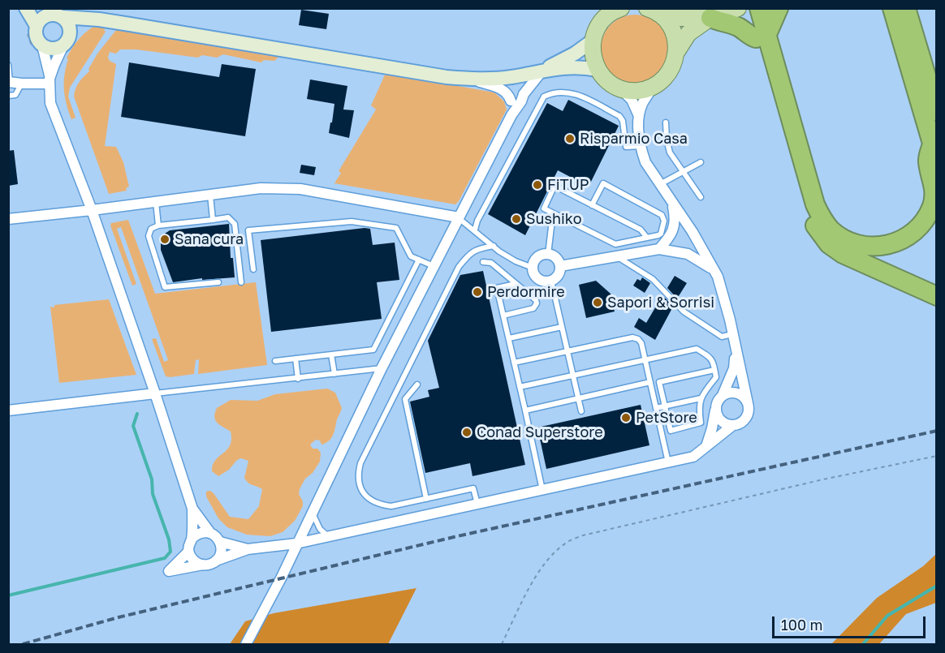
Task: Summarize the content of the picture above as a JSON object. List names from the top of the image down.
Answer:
{
  "places": [
    "Risparmio Casa",
    "FiTUP",
    "Sushiko",
    "Sana cura",
    "Perdormire",
    "Sapori & Sorrisi",
    "PetStore",
    "Conad Superstore"
  ],
  "scale_bar": "100 m"
}
